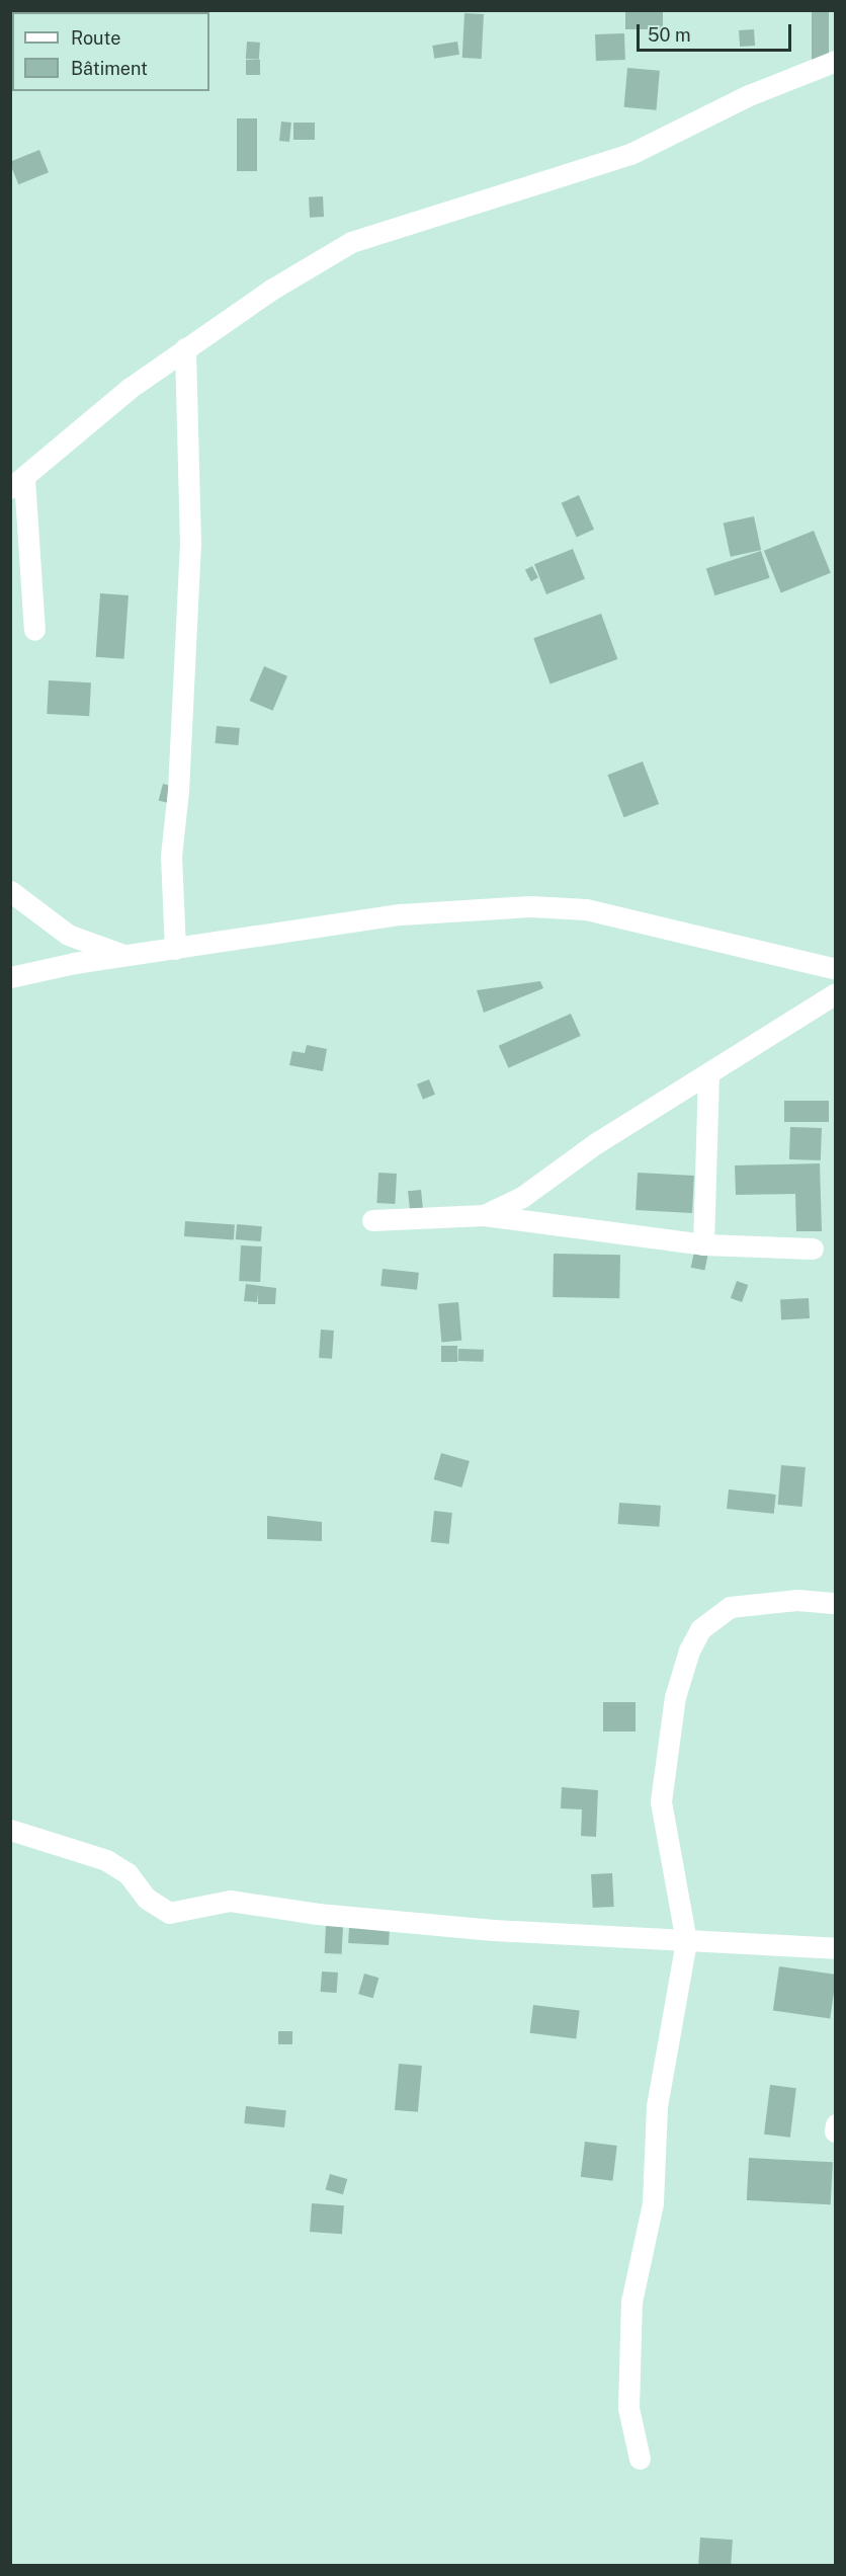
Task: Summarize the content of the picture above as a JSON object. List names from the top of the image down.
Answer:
{
  "legend": ["Route", "Bâtiment"],
  "scale_bar": "50 m"
}
